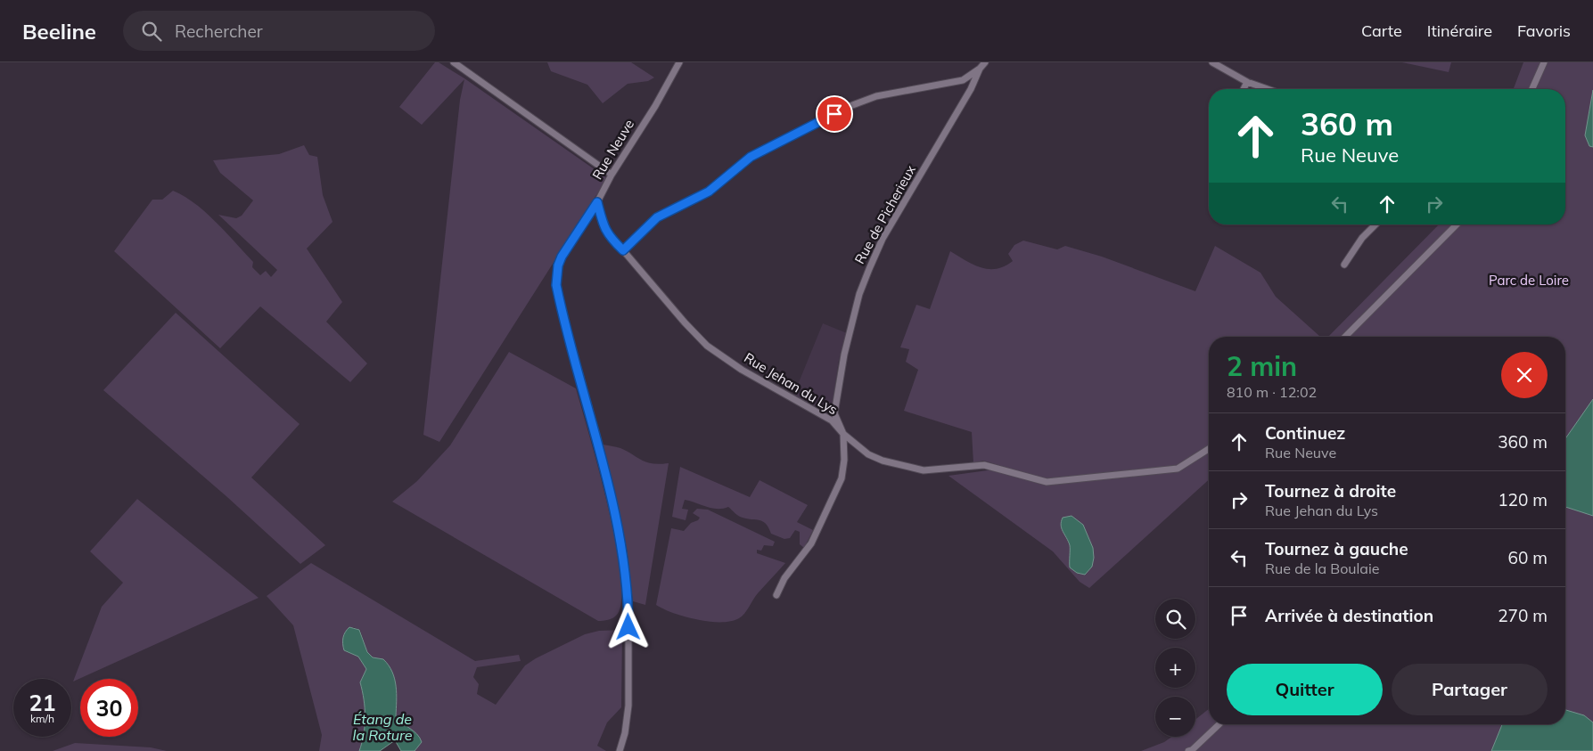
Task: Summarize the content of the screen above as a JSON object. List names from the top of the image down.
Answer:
{
  "streets": {
    "street": ["Rue Neuve", "Rue de Picherieux", "Rue Jehan du Lys"]
  },
  "crossings": [
    ["Rue Neuve", "Rue Jehan du Lys"],
    ["Rue de Picherieux", "Rue Jehan du Lys"]
  ],
  "water": ["Étang de la Roture"],
  "parks": ["Parc de Loire"],
  "page": {
    "header": "Beeline",
    "search": "Rechercher",
    "nav": ["Carte", "Itinéraire", "Favoris"],
    "turn": ["360 m", "Rue Neuve"],
    "heading": ["2 min", "810 m · 12:02"],
    "list": [
      {
        "name": "Continuez",
        "note": "Rue Neuve",
        "value": "360 m"
      },
      {
        "name": "Tournez à droite",
        "note": "Rue Jehan du Lys",
        "value": "120 m"
      },
      {
        "name": "Tournez à gauche",
        "note": "Rue de la Boulaie",
        "value": "60 m"
      },
      {
        "name": "Arrivée à destination",
        "value": "270 m"
      }
    ],
    "map_buttons": ["+", "−"],
    "buttons": ["Quitter", "Partager"],
    "speed": "21 km/h",
    "limit": "30"
  }
}
